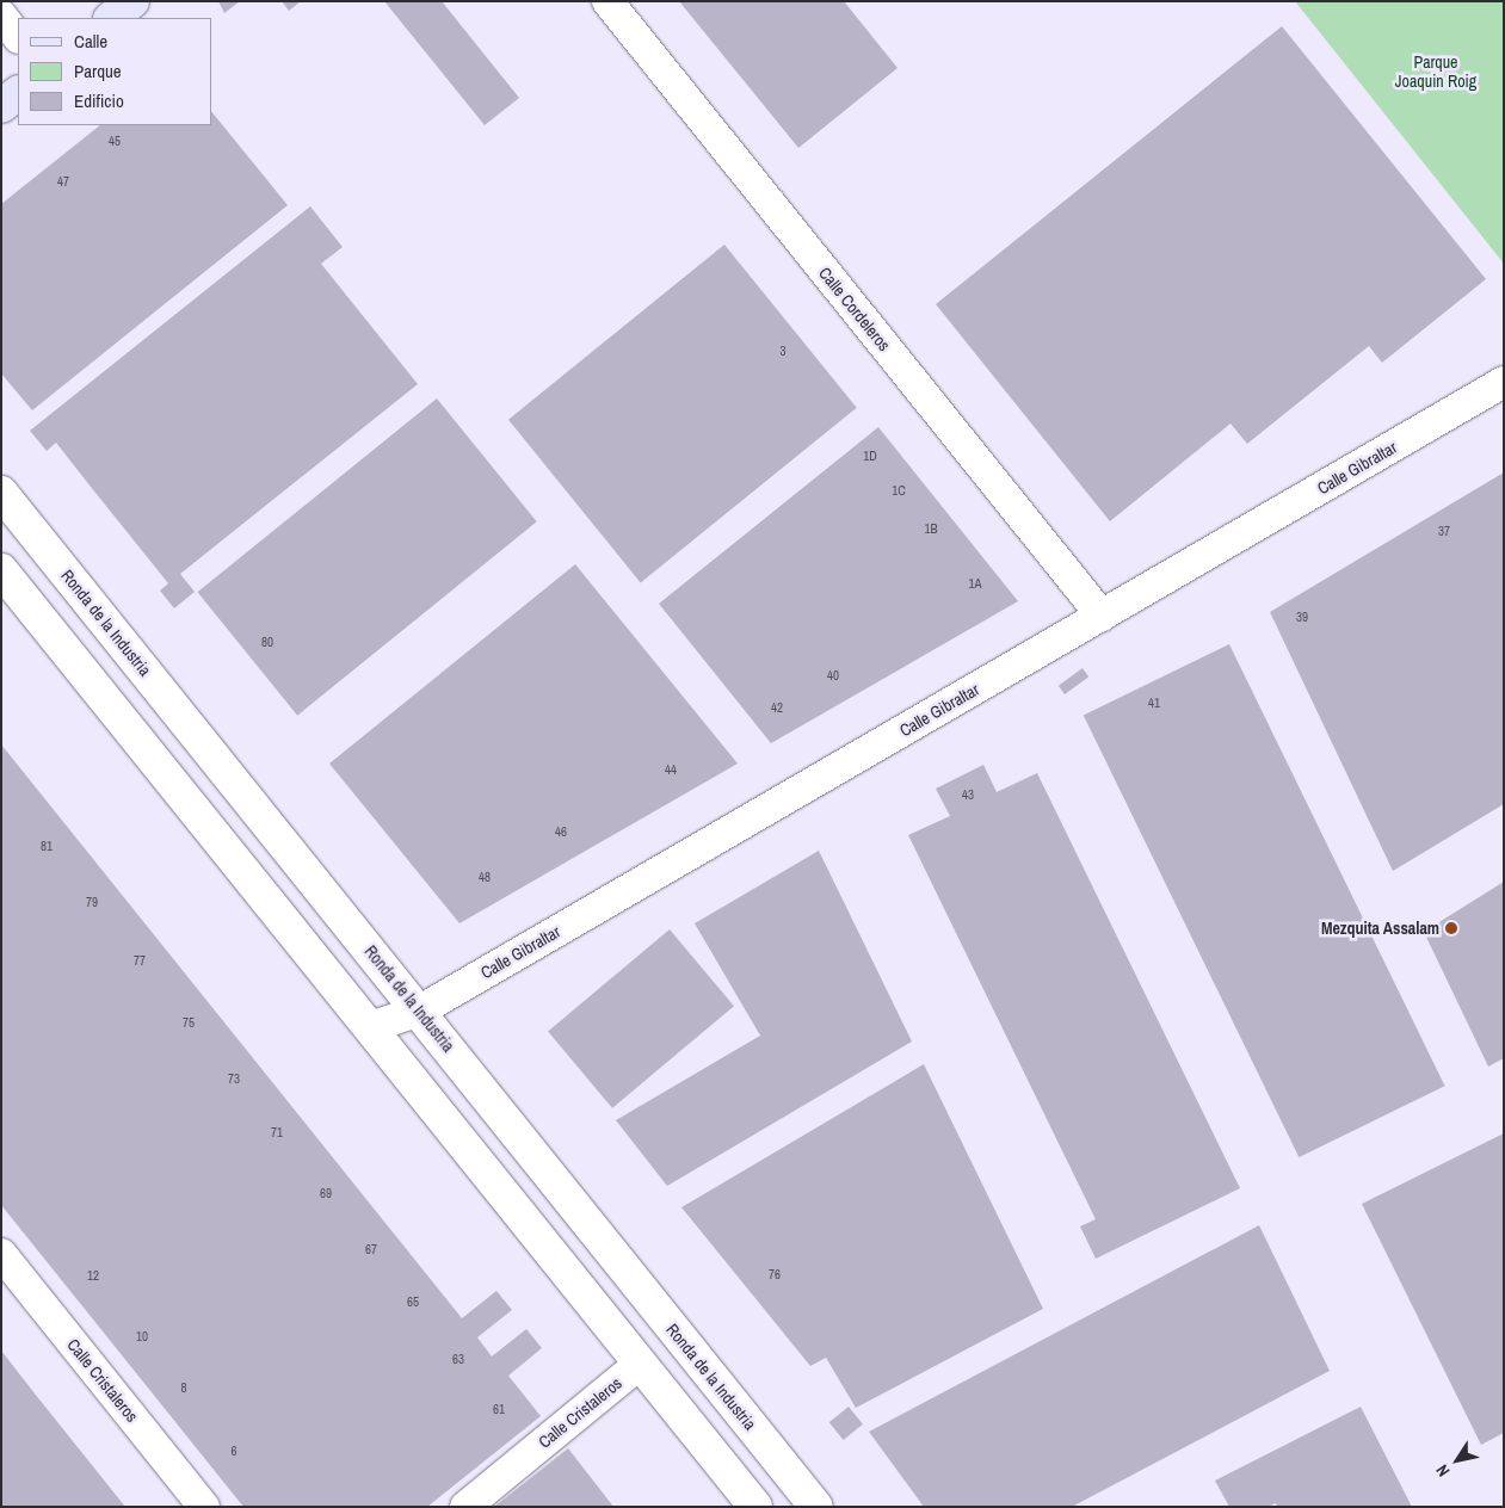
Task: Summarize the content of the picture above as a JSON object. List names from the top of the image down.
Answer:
{
  "streets": {
    "street": [
      "Calle Cordeleros",
      "Calle Gibraltar",
      "Ronda de la Industria",
      "Calle Cristaleros"
    ]
  },
  "crossings": [
    ["Calle Cordeleros", "Calle Gibraltar"],
    ["Calle Gibraltar", "Ronda de la Industria"]
  ],
  "parks": ["Parque Joaquin Roig"],
  "places": ["Mezquita Assalam"],
  "house_numbers": [
    "45",
    "47",
    "3",
    "1D",
    "1C",
    "1B",
    "37",
    "1A",
    "39",
    "80",
    "40",
    "41",
    "42",
    "44",
    "43",
    "46",
    "81",
    "48",
    "79",
    "77",
    "75",
    "73",
    "71",
    "69",
    "67",
    "76",
    "12",
    "65",
    "10",
    "63",
    "8",
    "61",
    "6"
  ],
  "legend": ["Calle", "Parque", "Edificio"],
  "north": "bottom left"
}
